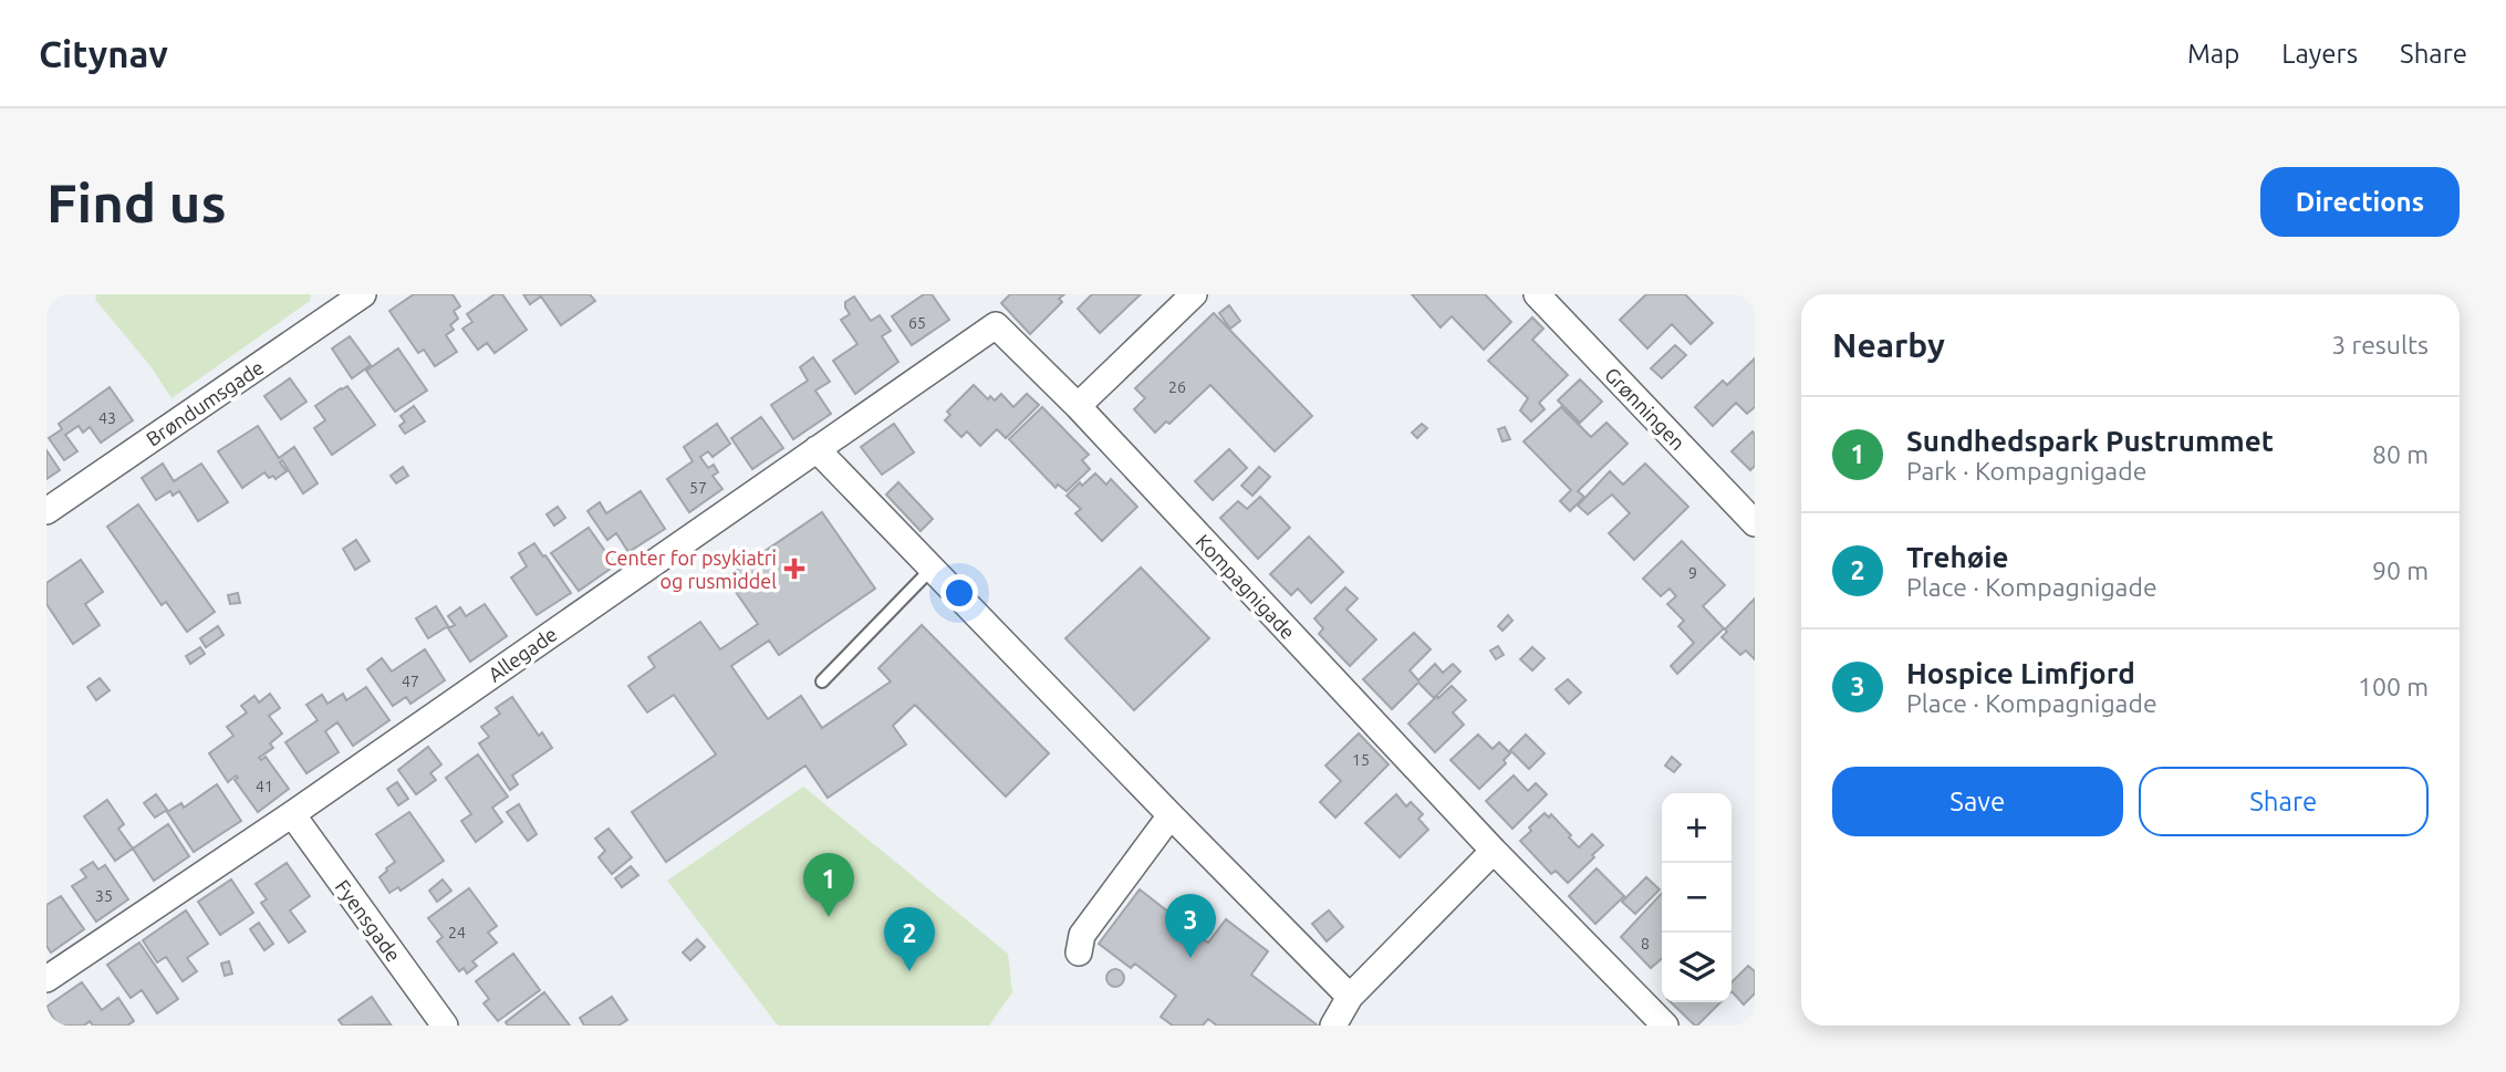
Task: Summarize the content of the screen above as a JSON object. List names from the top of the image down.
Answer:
{
  "streets": {
    "street": [
      "Brøndumsgade",
      "Grønningen",
      "Kompagnigade",
      "Allegade",
      "Fyensgade"
    ]
  },
  "crossings": [
    ["Kompagnigade", "Allegade"],
    ["Allegade", "Fyensgade"]
  ],
  "places": {
    "health": ["Center for psykiatri og rusmiddel"]
  },
  "house_numbers": [
    "65",
    "26",
    "43",
    "57",
    "9",
    "47",
    "15",
    "41",
    "35",
    "24",
    "8"
  ],
  "page": {
    "header": "Citynav",
    "nav": ["Map", "Layers", "Share"],
    "buttons": [
      "Directions",
      ["Save", "Share"]
    ],
    "title": "Find us",
    "heading": ["Nearby", "3 results"],
    "list": [
      {
        "mark": "1",
        "name": "Sundhedspark Pustrummet",
        "note": "Park · Kompagnigade",
        "value": "80 m"
      },
      {
        "mark": "2",
        "name": "Trehøie",
        "note": "Place · Kompagnigade",
        "value": "90 m"
      },
      {
        "mark": "3",
        "name": "Hospice Limfjord",
        "note": "Place · Kompagnigade",
        "value": "100 m"
      }
    ],
    "map_buttons": ["+", "−"],
    "pins": ["1", "3", "2"]
  }
}
